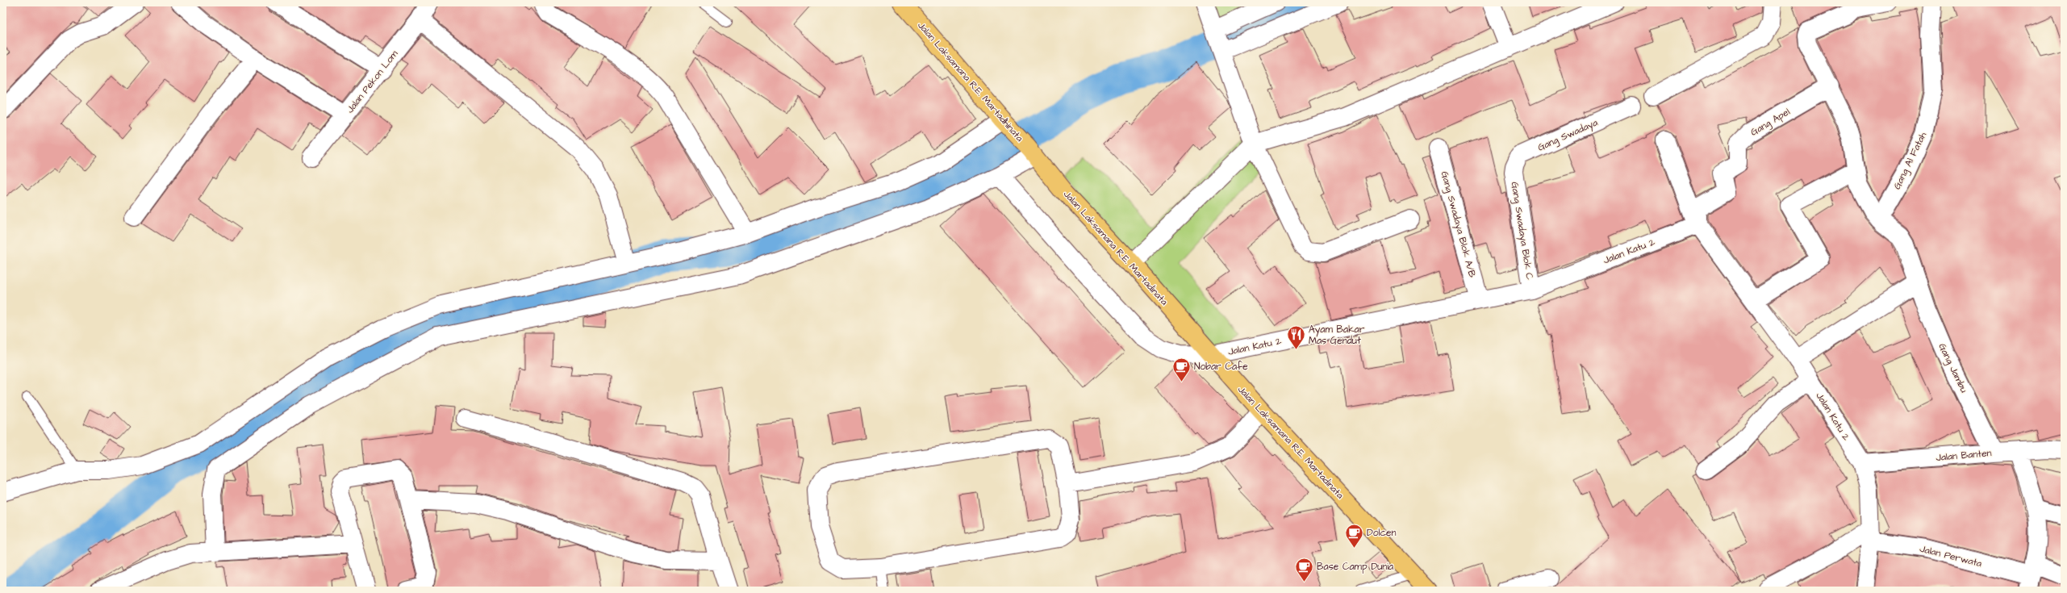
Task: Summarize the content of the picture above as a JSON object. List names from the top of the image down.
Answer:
{
  "streets": {
    "main road": ["Jalan Laksamana R.E. Martadhinata", "Jalan Laksamana R.E. Martadinata"],
    "street": [
      "Jalan Pekon Lom",
      "Gang Apel",
      "Gang Swadaya",
      "Gang Al Fatah",
      "Gang Swadaya Blok A/B",
      "Gang Swadaya Blok C",
      "Jalan Katu 2",
      "Gang Jambu",
      "Jalan Banten",
      "Jalan Perwata"
    ]
  },
  "crossings": [
    ["Jalan Laksamana R.E. Martadhinata", "Jalan Laksamana R.E. Martadinata"],
    ["Gang Apel", "Jalan Katu 2"],
    ["Gang Apel", "Gang Jambu"],
    ["Gang Swadaya", "Gang Swadaya Blok C"],
    ["Gang Al Fatah", "Gang Jambu"],
    ["Gang Swadaya Blok A/B", "Jalan Katu 2"],
    ["Gang Swadaya Blok C", "Jalan Katu 2"],
    ["Jalan Laksamana R.E. Martadinata", "Jalan Katu 2"],
    ["Jalan Katu 2", "Jalan Banten"],
    ["Jalan Katu 2", "Jalan Perwata"],
    ["Gang Jambu", "Jalan Banten"]
  ],
  "places": {
    "restaurant": ["Ayam Bakar Mas Gendut"],
    "cafe": ["Nobar Cafe", "Dolcen", "Base Camp Dunia"]
  }
}
